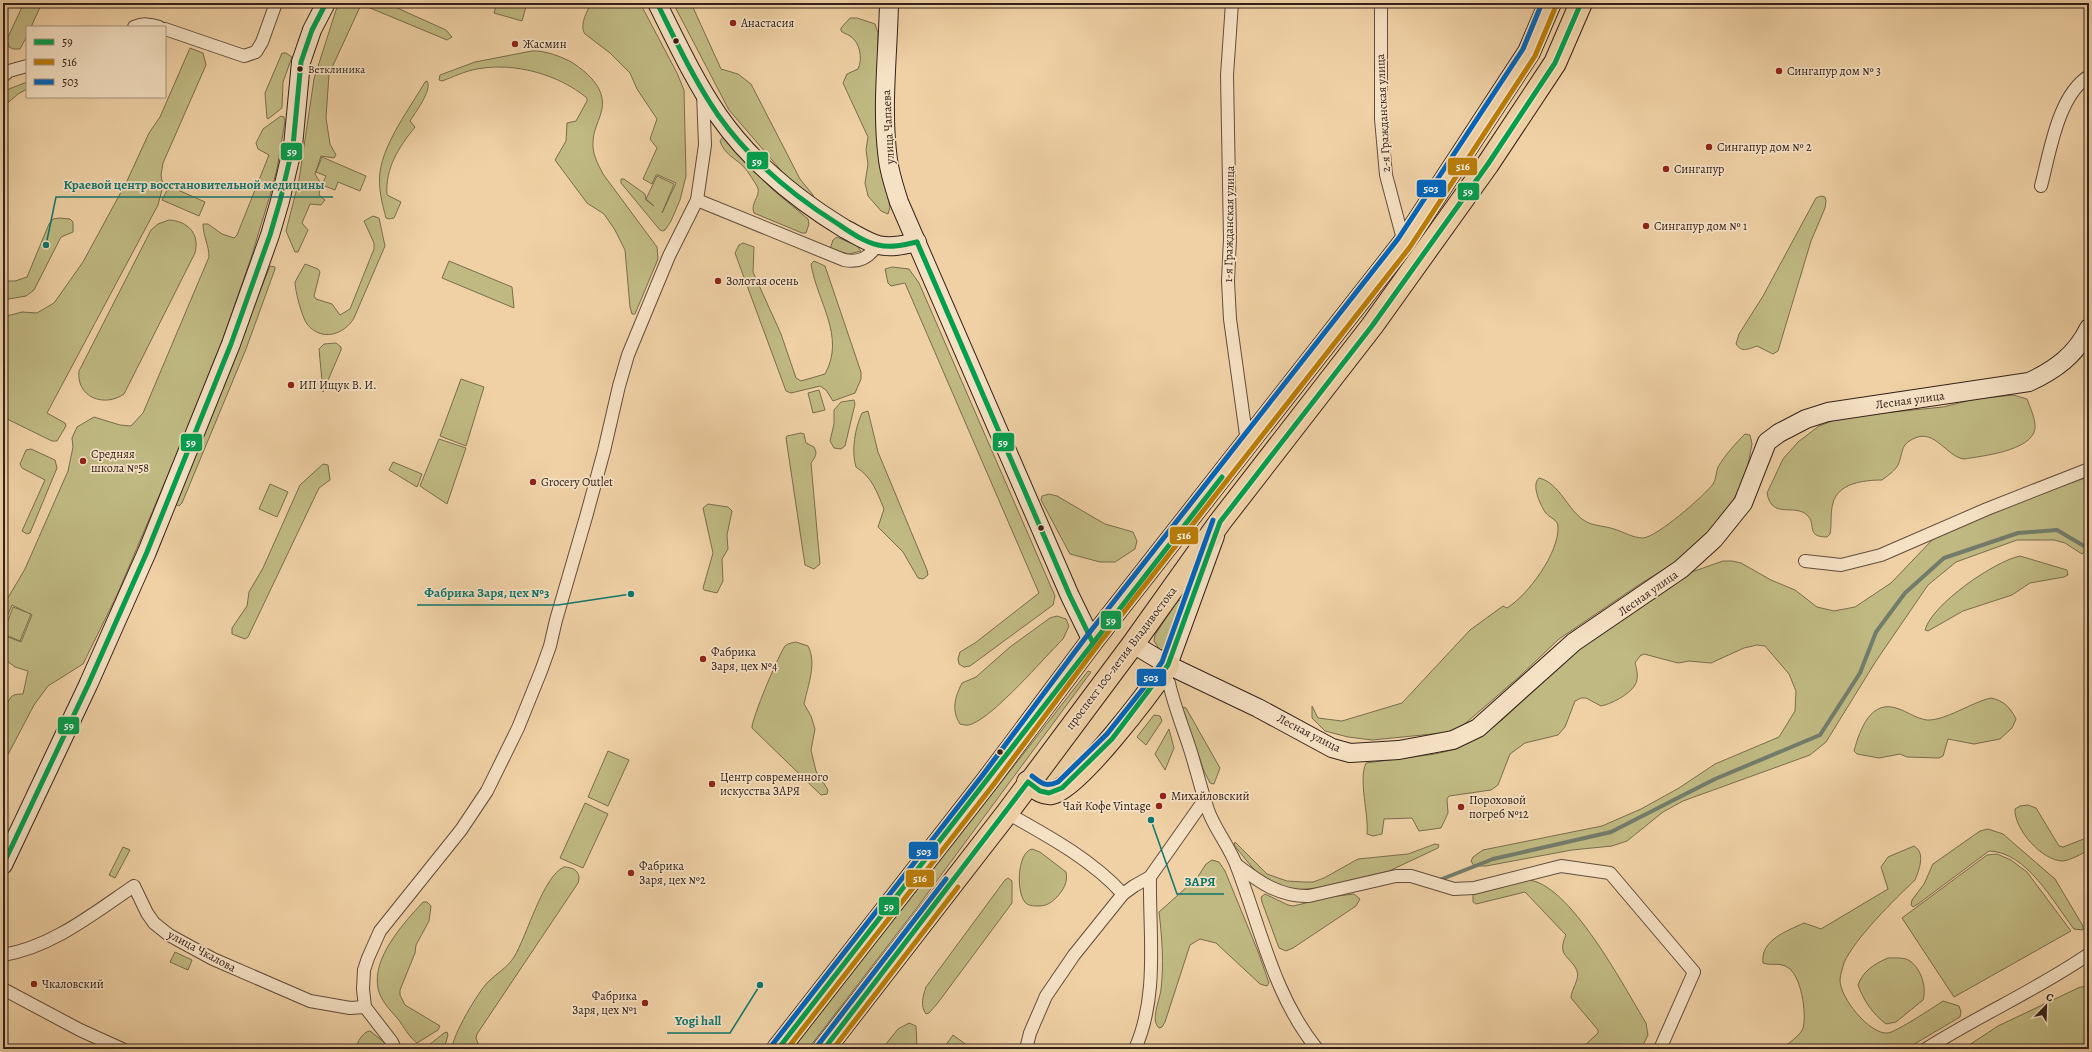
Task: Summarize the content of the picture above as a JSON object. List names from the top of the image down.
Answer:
{
  "streets": {
    "highway": ["проспект 100-летия Владивостока"],
    "main road": ["улица Чапаева", "Лесная улица"],
    "street": ["2-я Гражданская улица", "1-я Гражданская улица", "улица Чкалова"]
  },
  "crossings": [
    ["Лесная улица", "проспект 100-летия Владивостока"]
  ],
  "places": [
    "Анастасия",
    "Жасмин",
    "Ветклиника",
    "Сингапур дом № 3",
    "Сингапур дом № 2",
    "Сингапур",
    "Сингапур дом № 1",
    "Краевой центр восстановительной медицины",
    "Золотая осень",
    "ИП Ищук В. И.",
    "Средняя школа №58",
    "Grocery Outlet",
    "Фабрика Заря, цех №3",
    "Фабрика Заря, цех №4",
    "Центр современного искусства ЗАРЯ",
    "Михайловский",
    "Чай Кофе Vintage",
    "Пороховой погреб №12",
    "ЗАРЯ",
    "Фабрика Заря, цех №2",
    "Чкаловский",
    "Yogi hall",
    "Фабрика Заря, цех №1"
  ],
  "lines": ["transit line 59", "transit line 503", "transit line 516"],
  "legend": ["59", "516", "503"],
  "north": "top right"
}
